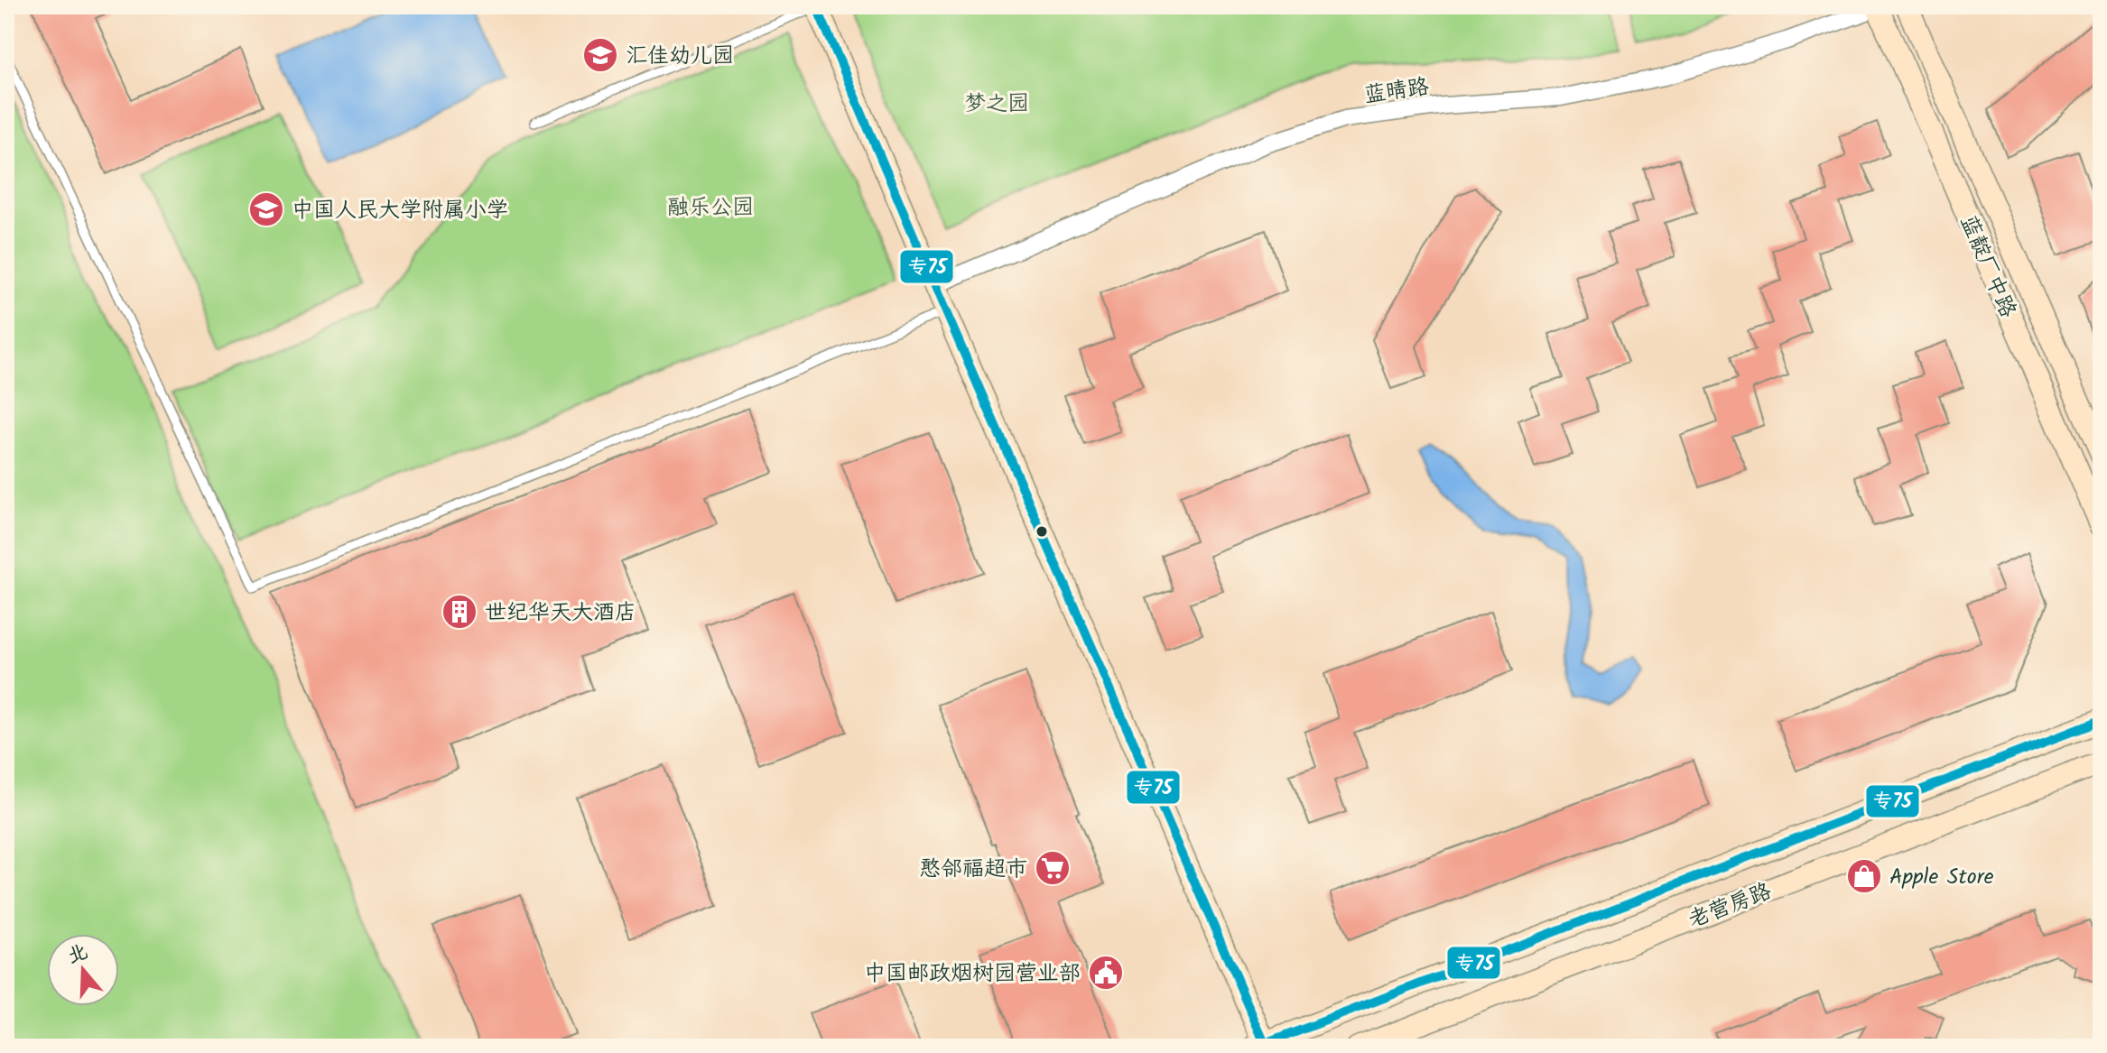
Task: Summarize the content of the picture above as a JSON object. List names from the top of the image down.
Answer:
{
  "streets": {
    "street": ["蓝晴路", "蓝靛厂中路", "老营房路"]
  },
  "crossings": [
    ["蓝晴路", "蓝靛厂中路"]
  ],
  "parks": ["梦之园", "融乐公园"],
  "places": {
    "school or university": ["汇佳幼儿园", "中国人民大学附属小学"],
    "building": ["世纪华天大酒店"],
    "supermarket": ["憨邻福超市"],
    "shop": ["Apple Store"],
    "public building": ["中国邮政烟树园营业部"]
  },
  "lines": ["transit line 专75"],
  "north": "top"
}
